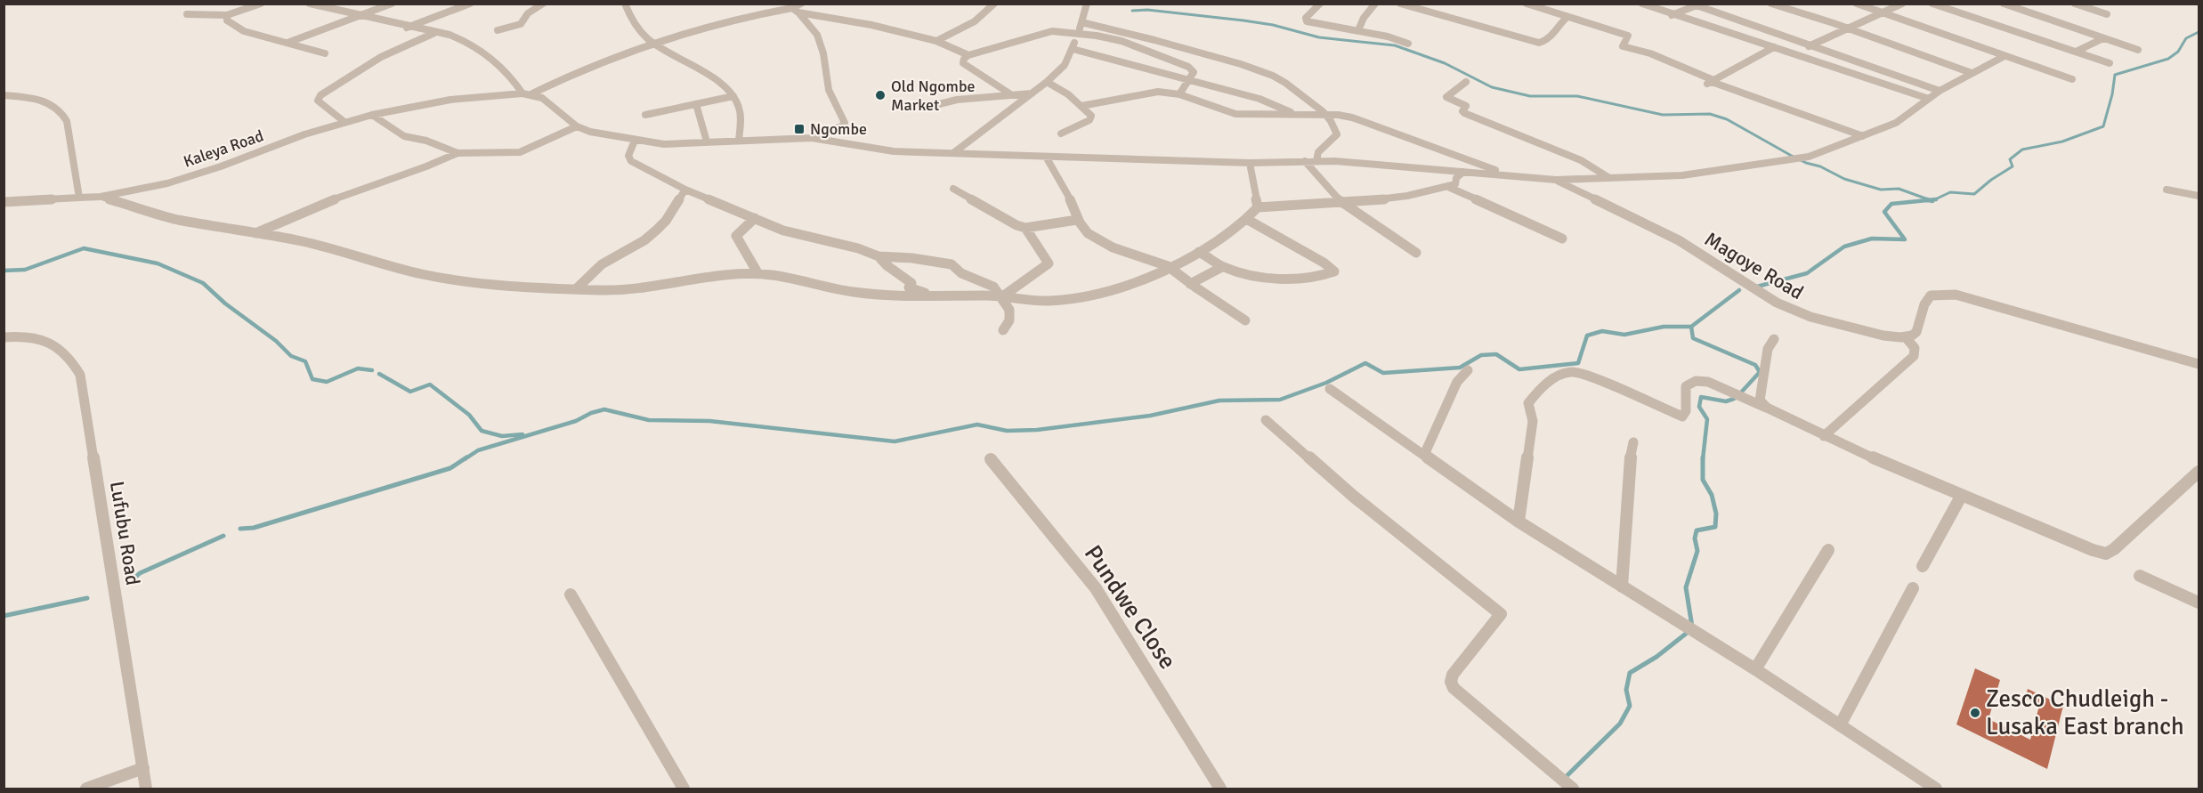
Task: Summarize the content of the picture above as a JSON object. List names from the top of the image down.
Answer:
{
  "streets": {
    "street": [
      "Kaleya Road",
      "Magoye Road",
      "Lufubu Road",
      "Pundwe Close"
    ]
  },
  "places": {
    "other": ["Old Ngombe Market", "Zesco Chudleigh - Lusaka East branch"],
    "transit": ["Ngombe"]
  }
}
